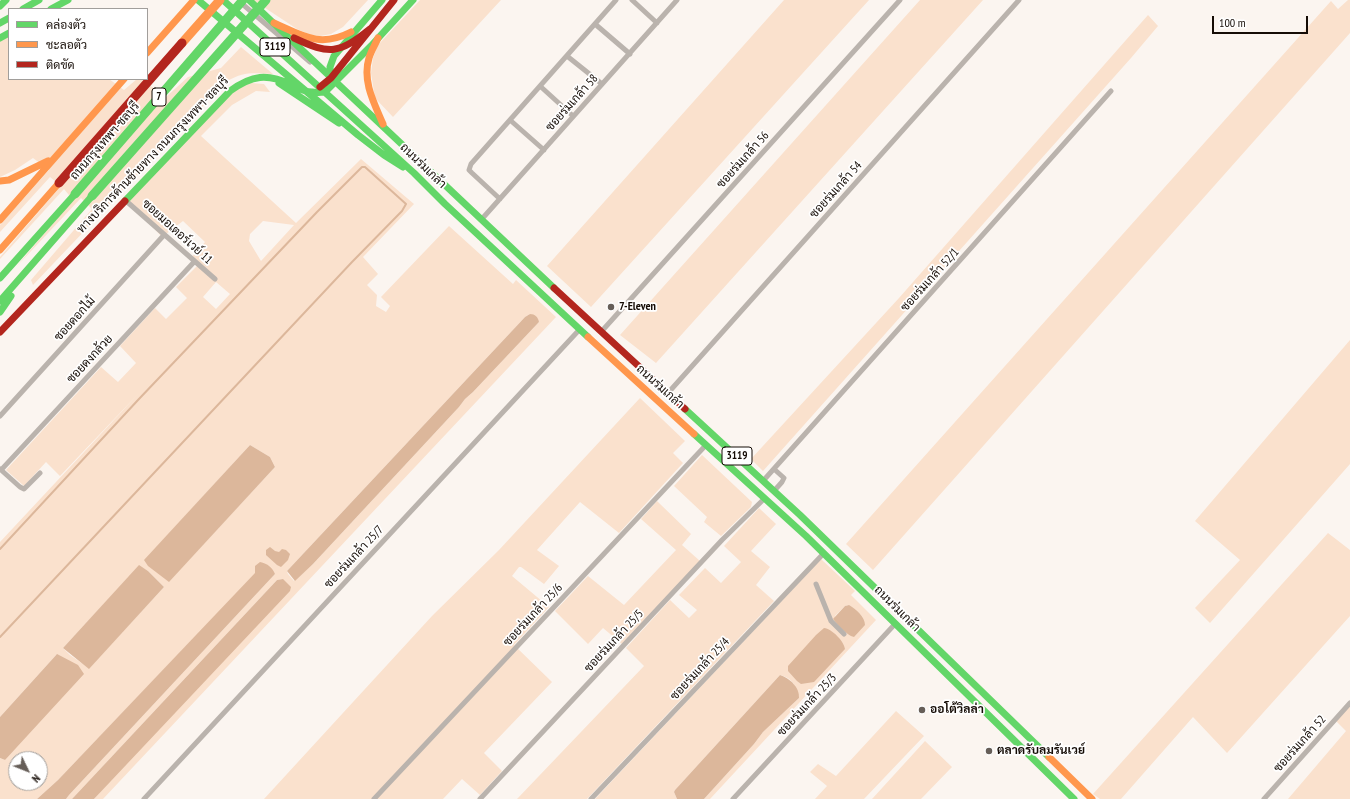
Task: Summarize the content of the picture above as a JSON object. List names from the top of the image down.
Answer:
{
  "streets": {
    "main road": [
      "3119",
      "7",
      "ถนนกรุงเทพฯ-ชลบุรี",
      "ทางบริการด้านซ้ายทาง ถนนกรุงเทพฯ-ชลบุรี",
      "ถนนร่มเกล้า"
    ],
    "street": [
      "ซอยร่มเกล้า 58",
      "ซอยร่มเกล้า 56",
      "ซอยร่มเกล้า 54",
      "ซอยมอเตอร์เวย์ 11",
      "ซอยร่มเกล้า 52/1",
      "ซอยดอกไม้",
      "ซอยดงกล้วย",
      "ซอยร่มเกล้า 25/7",
      "ซอยร่มเกล้า 25/6",
      "ซอยร่มเกล้า 25/5",
      "ซอยร่มเกล้า 25/4",
      "ซอยร่มเกล้า 25/3",
      "ซอยร่มเกล้า 52"
    ]
  },
  "crossings": [
    ["ซอยร่มเกล้า 58", "ถนนร่มเกล้า"],
    ["ถนนกรุงเทพฯ-ชลบุรี", "ถนนร่มเกล้า"],
    ["ทางบริการด้านซ้ายทาง ถนนกรุงเทพฯ-ชลบุรี", "ถนนร่มเกล้า"],
    ["ทางบริการด้านซ้ายทาง ถนนกรุงเทพฯ-ชลบุรี", "ซอยมอเตอร์เวย์ 11"],
    ["ซอยร่มเกล้า 56", "ถนนร่มเกล้า"],
    ["ถนนร่มเกล้า", "ซอยร่มเกล้า 54"],
    ["ถนนร่มเกล้า", "ซอยร่มเกล้า 52/1"],
    ["ถนนร่มเกล้า", "ซอยร่มเกล้า 25/7"],
    ["ถนนร่มเกล้า", "ซอยร่มเกล้า 25/6"],
    ["ถนนร่มเกล้า", "ซอยร่มเกล้า 25/5"],
    ["ถนนร่มเกล้า", "ซอยร่มเกล้า 25/4"],
    ["ถนนร่มเกล้า", "ซอยร่มเกล้า 25/3"],
    ["ซอยมอเตอร์เวย์ 11", "ซอยดอกไม้"],
    ["ซอยมอเตอร์เวย์ 11", "ซอยดงกล้วย"]
  ],
  "places": ["7-Eleven", "ออโต้วิลล่า", "ตลาดรับลมรันเวย์"],
  "legend": ["คล่องตัว", "ชะลอตัว", "ติดขัด"],
  "scale_bar": "100 m",
  "north": "bottom right"
}
